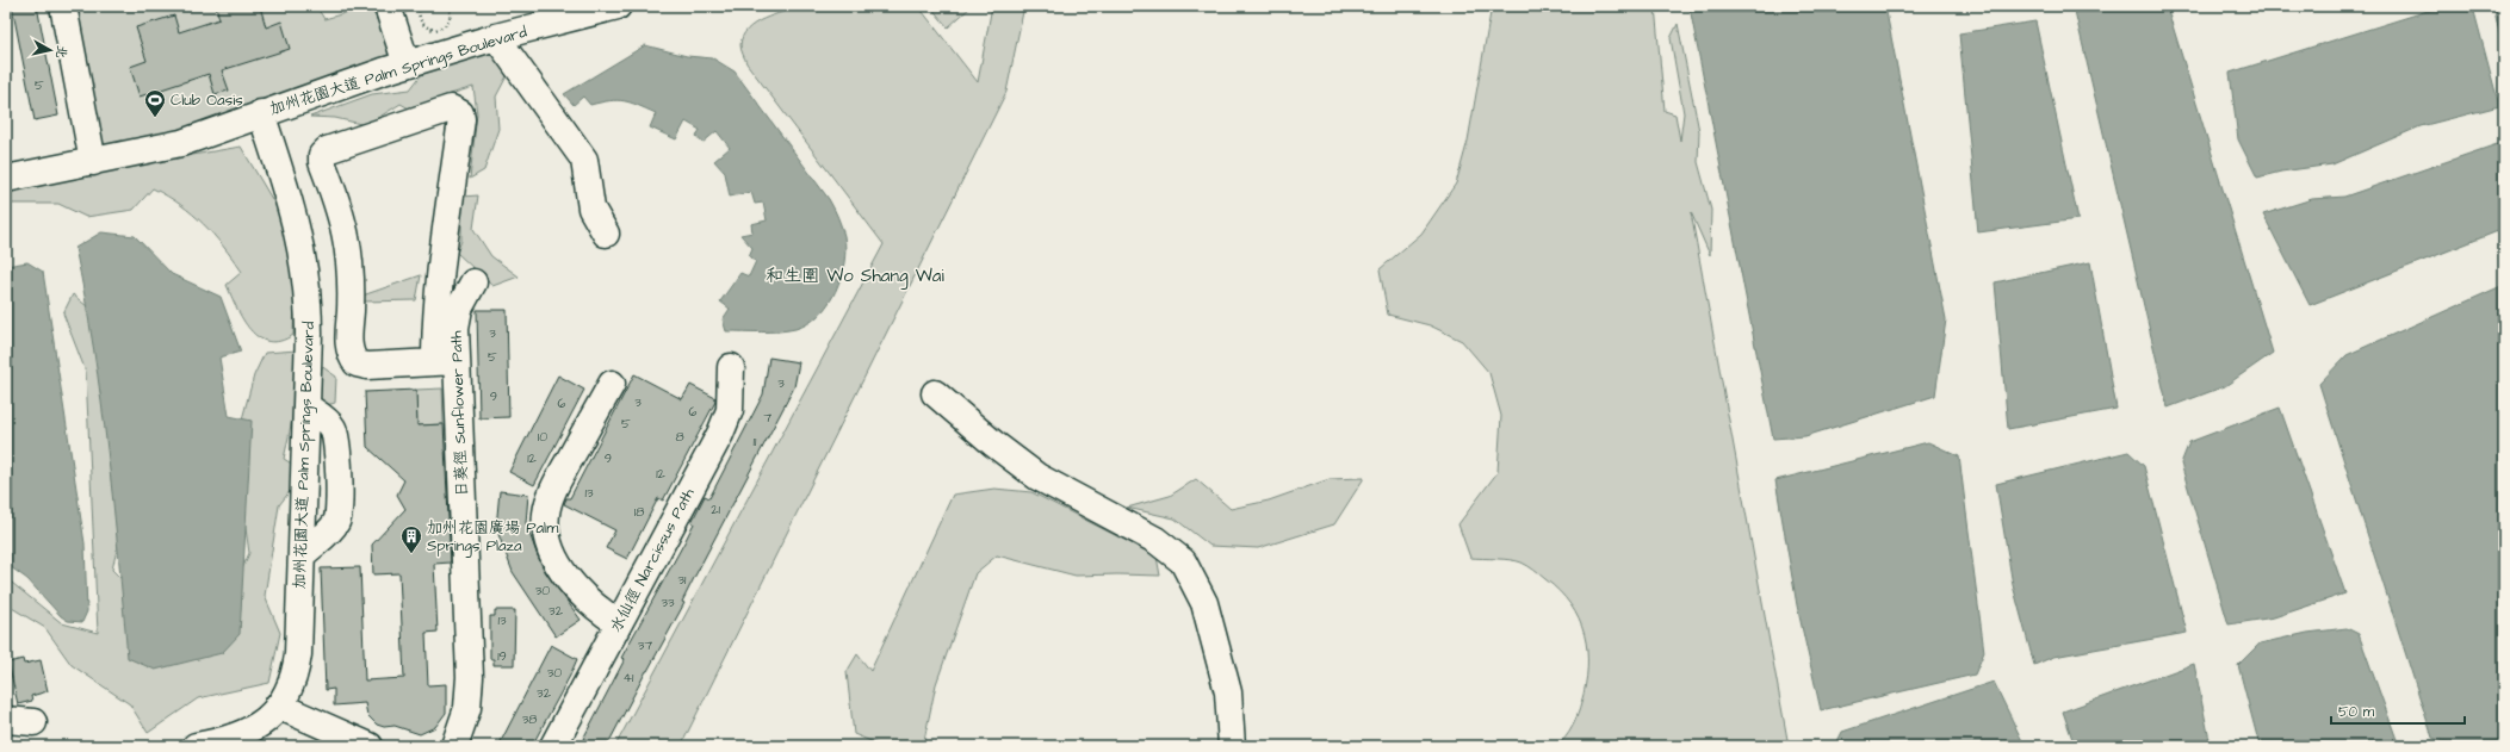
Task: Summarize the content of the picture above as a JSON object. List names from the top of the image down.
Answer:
{
  "streets": {
    "street": ["加州花園大道 Palm Springs Boulevard", "日葵徑 Sunflower Path", "水仙徑 Narcissus Path"]
  },
  "districts": ["和生圍 Wo Shang Wai"],
  "places": {
    "sports": ["Club Oasis"],
    "building": ["加州花園廣場 Palm Springs Plaza"]
  },
  "house_numbers": [
    "5",
    "3",
    "5",
    "3",
    "9",
    "3",
    "6",
    "6",
    "7",
    "5",
    "10",
    "8",
    "11",
    "12",
    "9",
    "12",
    "13",
    "21",
    "18",
    "31",
    "30",
    "33",
    "32",
    "13",
    "37",
    "19",
    "30",
    "41",
    "32",
    "38"
  ],
  "scale_bar": "50 m",
  "north": "right"
}
